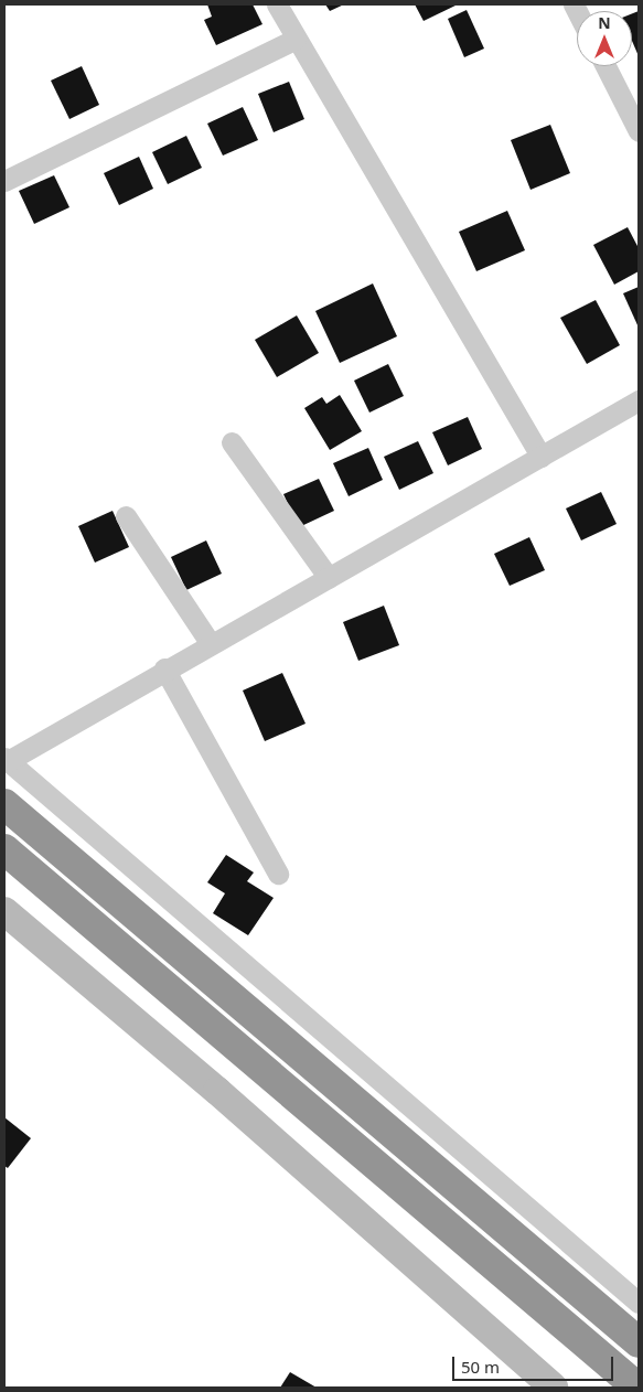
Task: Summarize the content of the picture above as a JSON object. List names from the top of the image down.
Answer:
{
  "scale_bar": "50 m",
  "north": "top"
}
